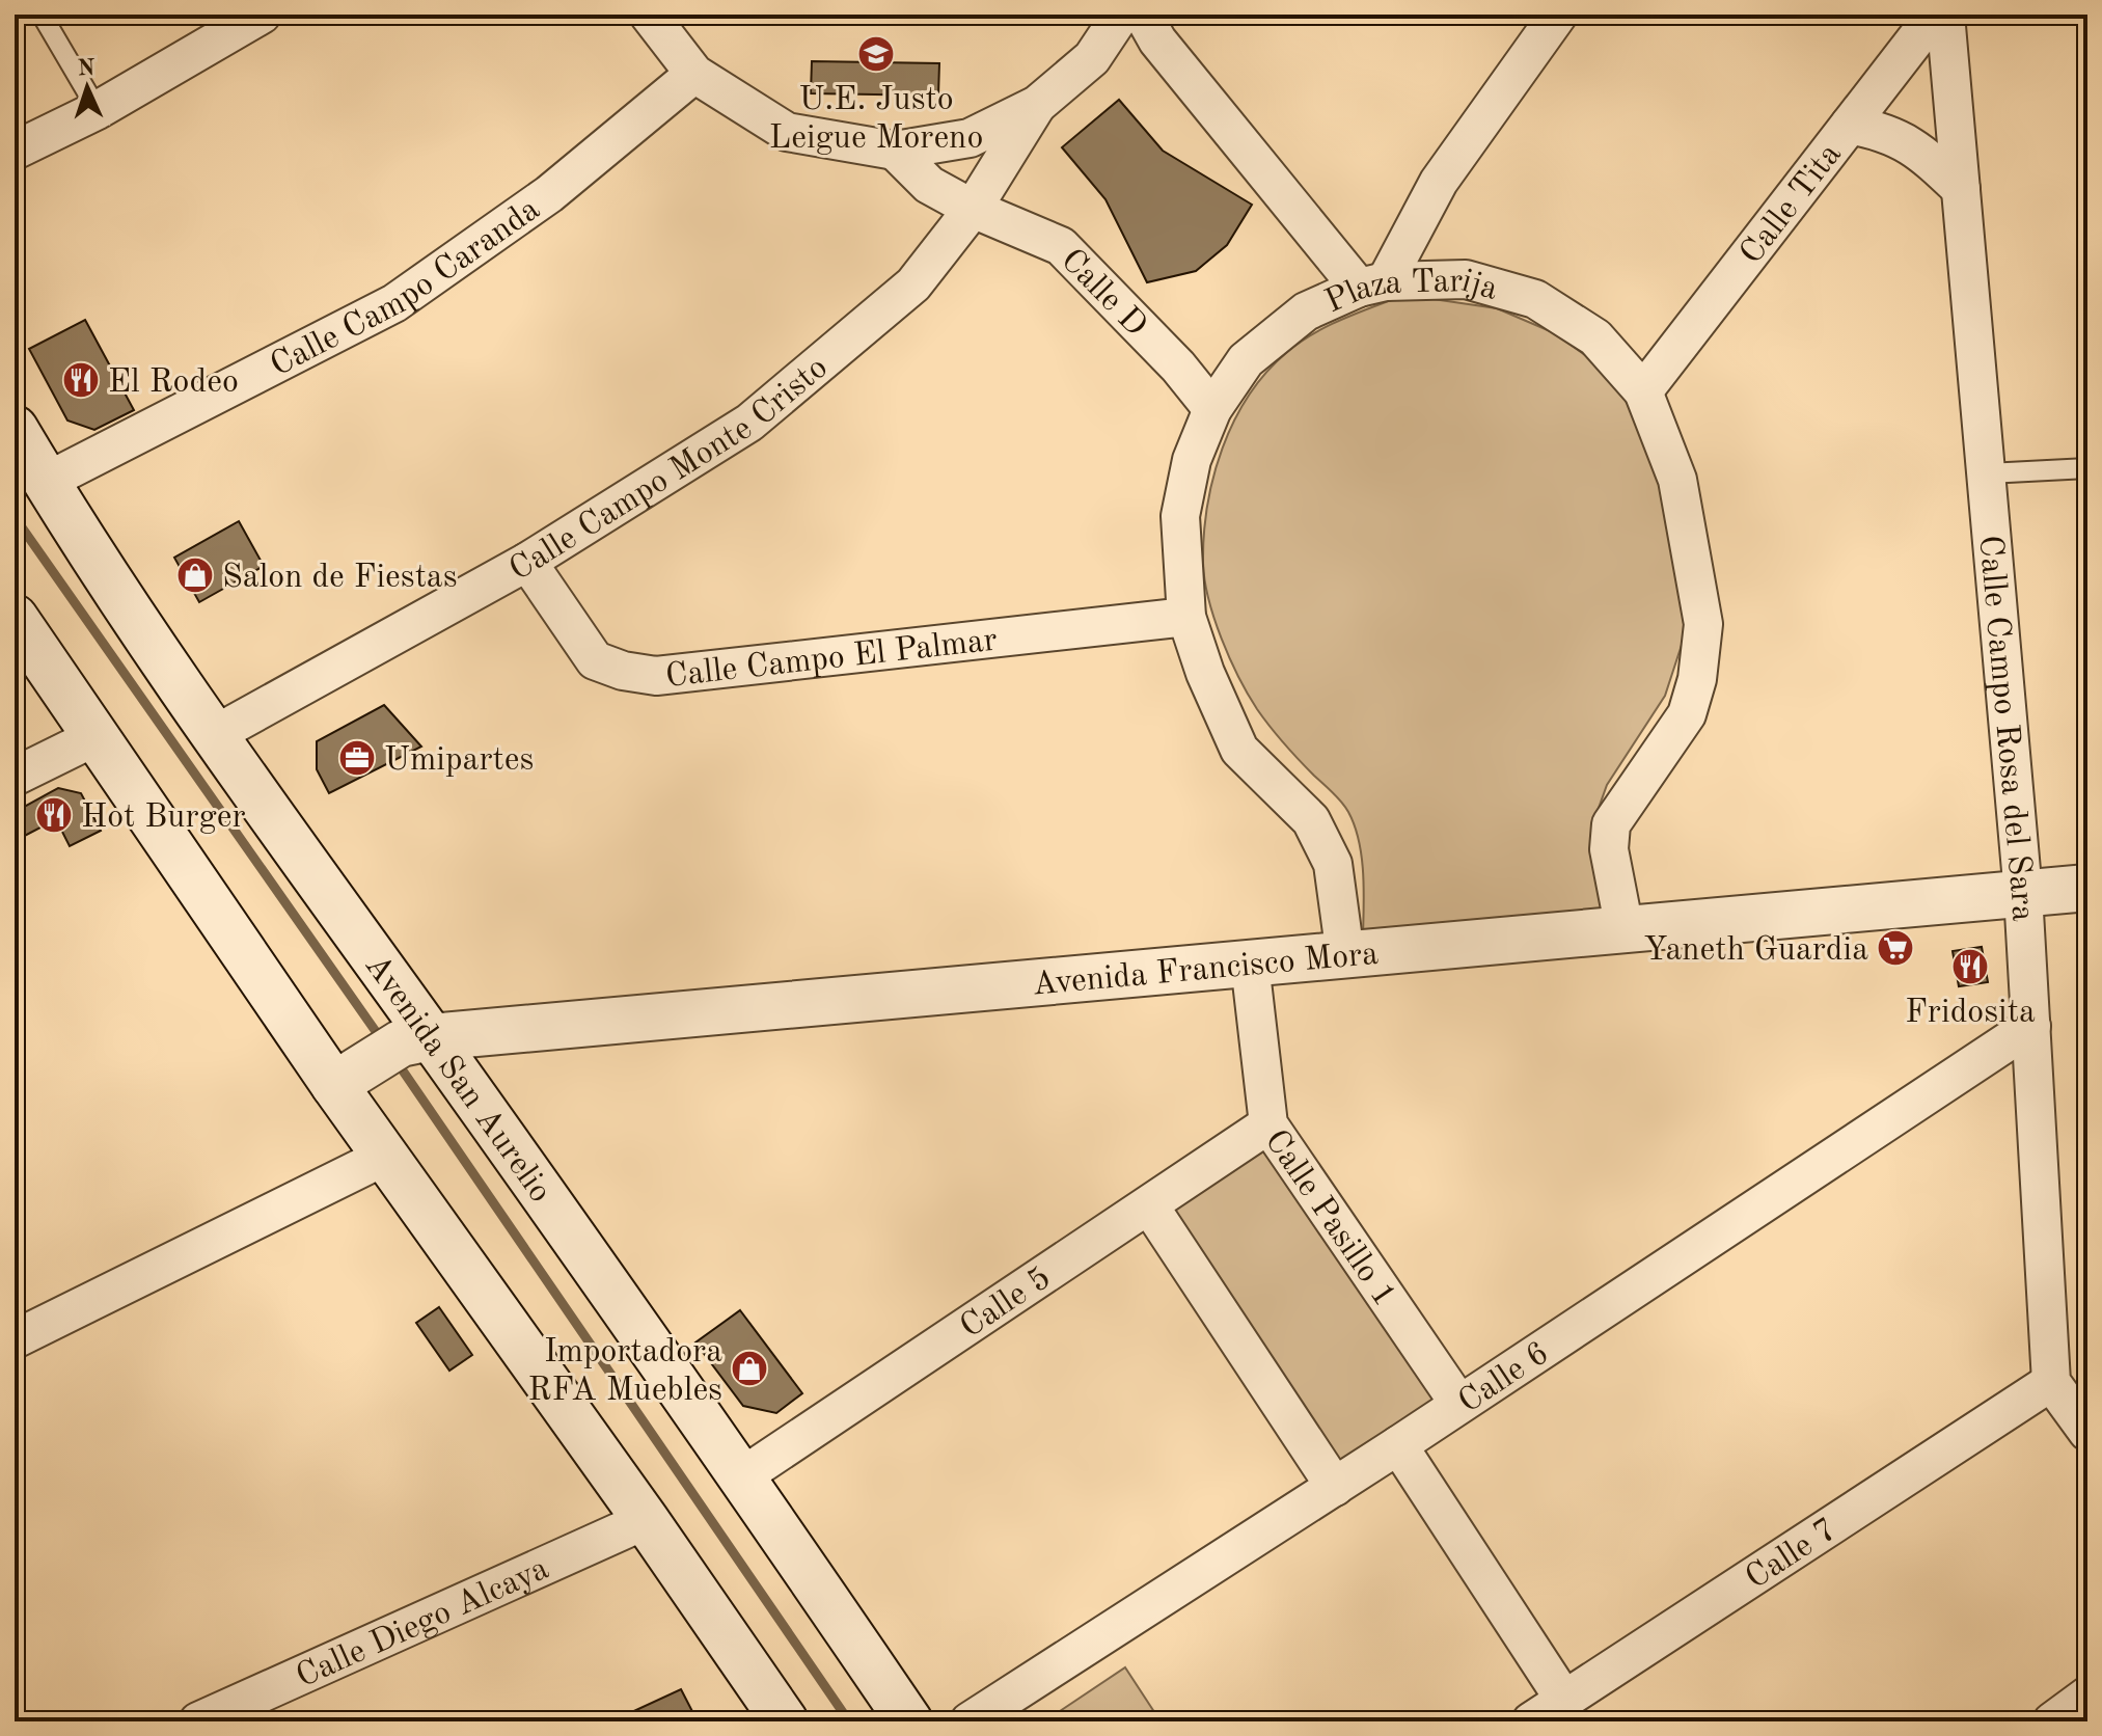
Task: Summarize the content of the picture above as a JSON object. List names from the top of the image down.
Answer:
{
  "streets": {
    "main road": ["Avenida Francisco Mora", "Avenida San Aurelio"],
    "street": [
      "Calle Tita",
      "Calle Campo Caranda",
      "Calle D",
      "Plaza Tarija",
      "Calle Campo Monte Cristo",
      "Calle Campo El Palmar",
      "Calle Campo Rosa del Sara",
      "Calle Pasillo 1",
      "Calle 5",
      "Calle 6",
      "Calle 7",
      "Calle Diego Alcaya"
    ]
  },
  "crossings": [
    ["Calle Tita", "Plaza Tarija"],
    ["Calle Campo Caranda", "Avenida San Aurelio"],
    ["Calle D", "Plaza Tarija"],
    ["Calle D", "Calle Campo Monte Cristo"],
    ["Plaza Tarija", "Calle Campo El Palmar"],
    ["Plaza Tarija", "Avenida Francisco Mora"],
    ["Calle Campo Monte Cristo", "Calle Campo El Palmar"],
    ["Calle Campo Monte Cristo", "Avenida San Aurelio"],
    ["Calle Campo Rosa del Sara", "Avenida Francisco Mora"],
    ["Calle Campo Rosa del Sara", "Calle 6"],
    ["Calle Campo Rosa del Sara", "Calle 7"],
    ["Avenida Francisco Mora", "Avenida San Aurelio"],
    ["Avenida Francisco Mora", "Calle Pasillo 1"],
    ["Avenida San Aurelio", "Calle 5"],
    ["Calle Pasillo 1", "Calle 5"],
    ["Calle Pasillo 1", "Calle 6"]
  ],
  "places": {
    "school or university": ["U.E. Justo Leigue Moreno"],
    "restaurant": ["El Rodeo", "Hot Burger", "Fridosita"],
    "shop": ["Salon de Fiestas", "Importadora RFA Muebles"],
    "office": ["Umipartes"],
    "supermarket": ["Yaneth Guardia"]
  },
  "north": "top"
}
